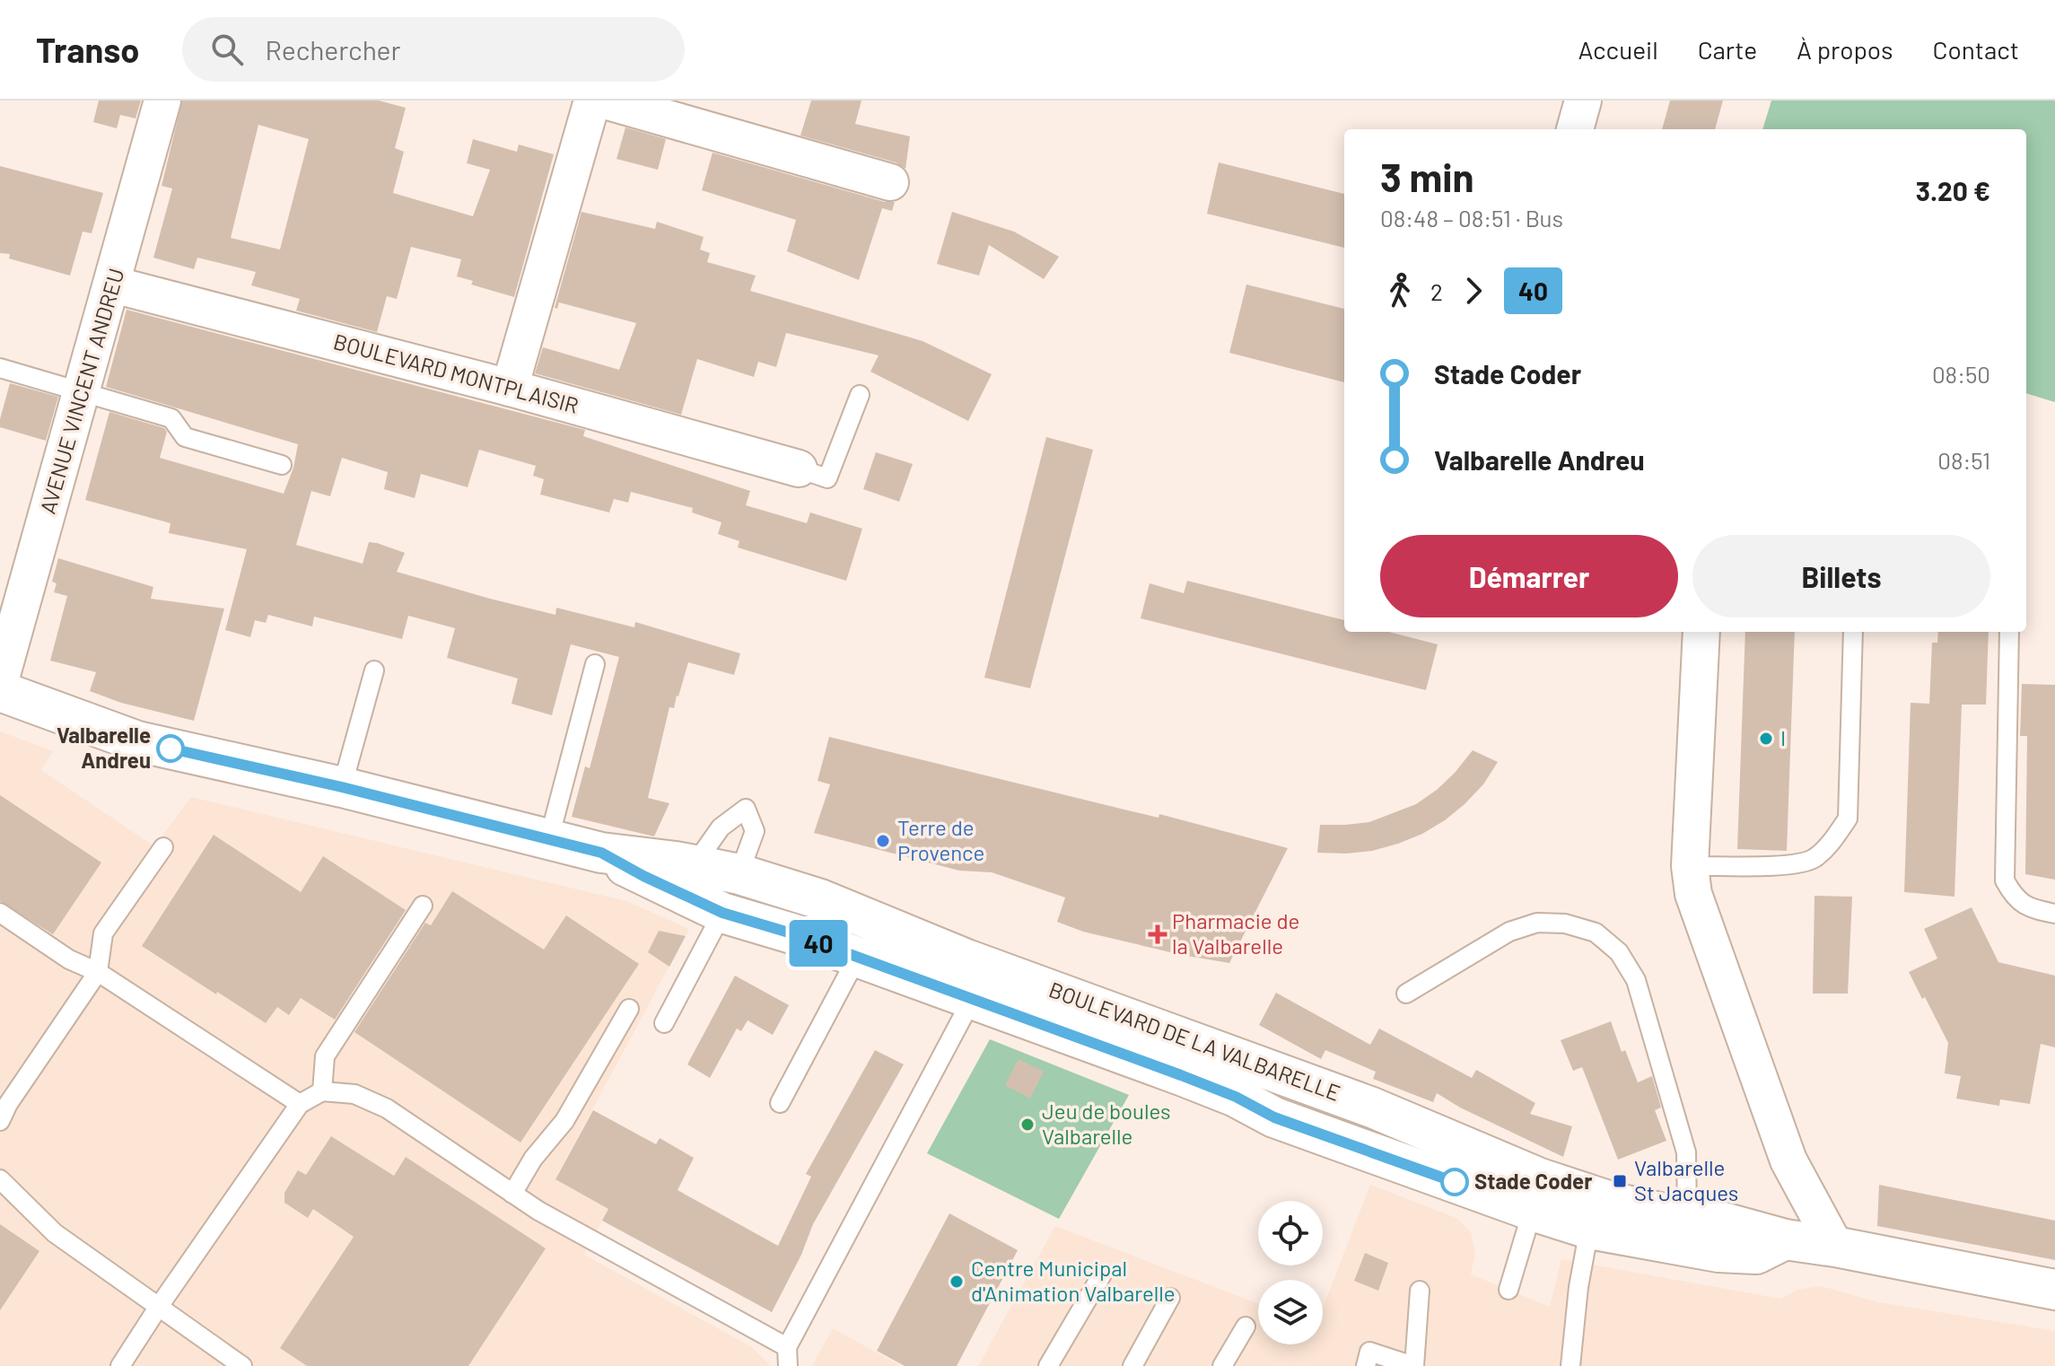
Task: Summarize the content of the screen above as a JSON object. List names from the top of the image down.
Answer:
{
  "streets": {
    "street": ["BOULEVARD MONTPLAISIR", "AVENUE VINCENT ANDREU", "BOULEVARD DE LA VALBARELLE"]
  },
  "crossings": [
    ["BOULEVARD MONTPLAISIR", "AVENUE VINCENT ANDREU"]
  ],
  "places": {
    "other": [
      "I",
      "Valbarelle Andreu",
      "Terre de Provence",
      "Jeu de boules Valbarelle",
      "Stade Coder",
      "Centre Municipal d'Animation Valbarelle"
    ],
    "health": ["Pharmacie de la Valbarelle"],
    "transit": ["Valbarelle St Jacques"]
  },
  "lines": ["bus line 40"],
  "page": {
    "header": "Transo",
    "search": "Rechercher",
    "nav": [
      "Accueil",
      "Carte",
      "À propos",
      "Contact"
    ],
    "on_map": "40",
    "heading": ["3 min", "08:48 – 08:51 · Bus", "3.20 €"],
    "legs": ["2", "40"],
    "list": [
      {
        "name": "Stade Coder",
        "value": "08:50"
      },
      {
        "name": "Valbarelle Andreu",
        "value": "08:51"
      }
    ],
    "buttons": ["Démarrer", "Billets"]
  }
}
